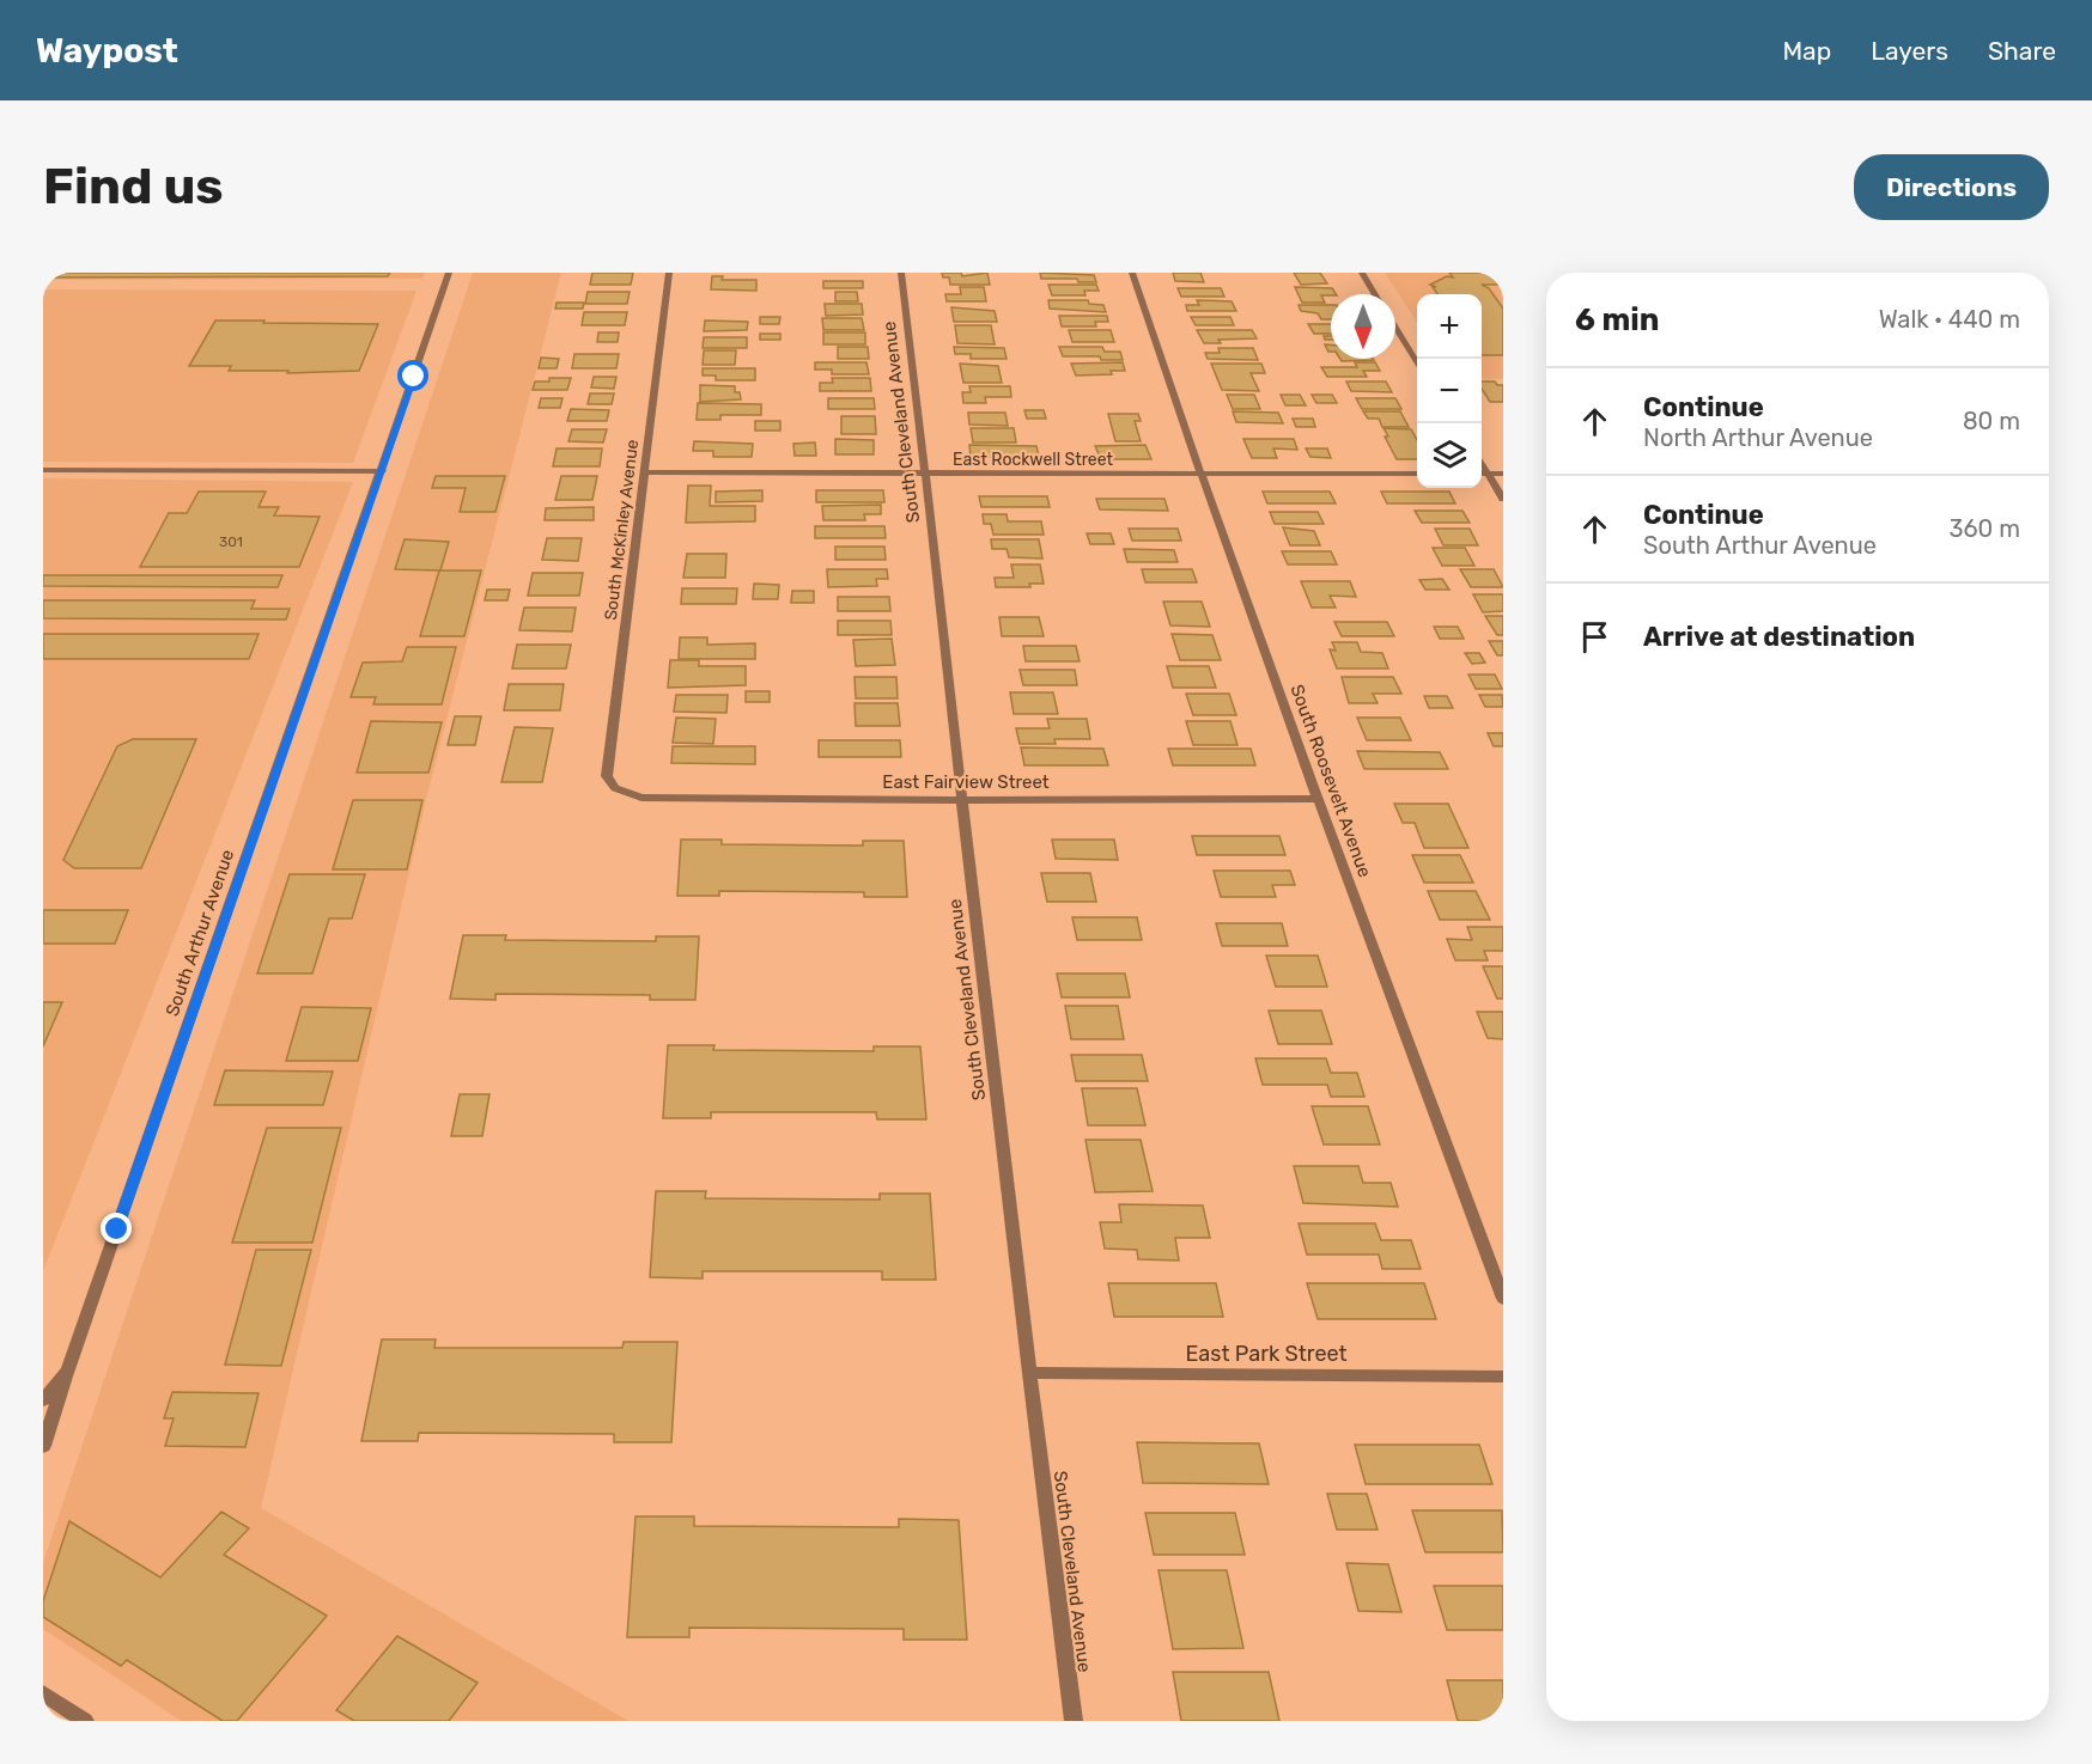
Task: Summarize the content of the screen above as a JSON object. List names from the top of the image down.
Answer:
{
  "streets": {
    "street": [
      "South Cleveland Avenue",
      "East Rockwell Street",
      "South McKinley Avenue",
      "South Roosevelt Avenue",
      "East Fairview Street",
      "South Arthur Avenue",
      "East Park Street"
    ]
  },
  "crossings": [
    ["South Cleveland Avenue", "East Rockwell Street"],
    ["South Cleveland Avenue", "East Fairview Street"],
    ["South Cleveland Avenue", "East Park Street"],
    ["East Rockwell Street", "South McKinley Avenue"],
    ["East Rockwell Street", "South Roosevelt Avenue"],
    ["South McKinley Avenue", "East Fairview Street"],
    ["South Roosevelt Avenue", "East Fairview Street"]
  ],
  "house_numbers": ["301"],
  "north": "bottom",
  "page": {
    "header": "Waypost",
    "nav": ["Map", "Layers", "Share"],
    "buttons": "Directions",
    "title": "Find us",
    "heading": ["6 min", "Walk · 440 m"],
    "map_buttons": ["+", "−"],
    "list": [
      ["Continue", "North Arthur Avenue", "80 m"],
      ["Continue", "South Arthur Avenue", "360 m"],
      "Arrive at destination"
    ]
  }
}
